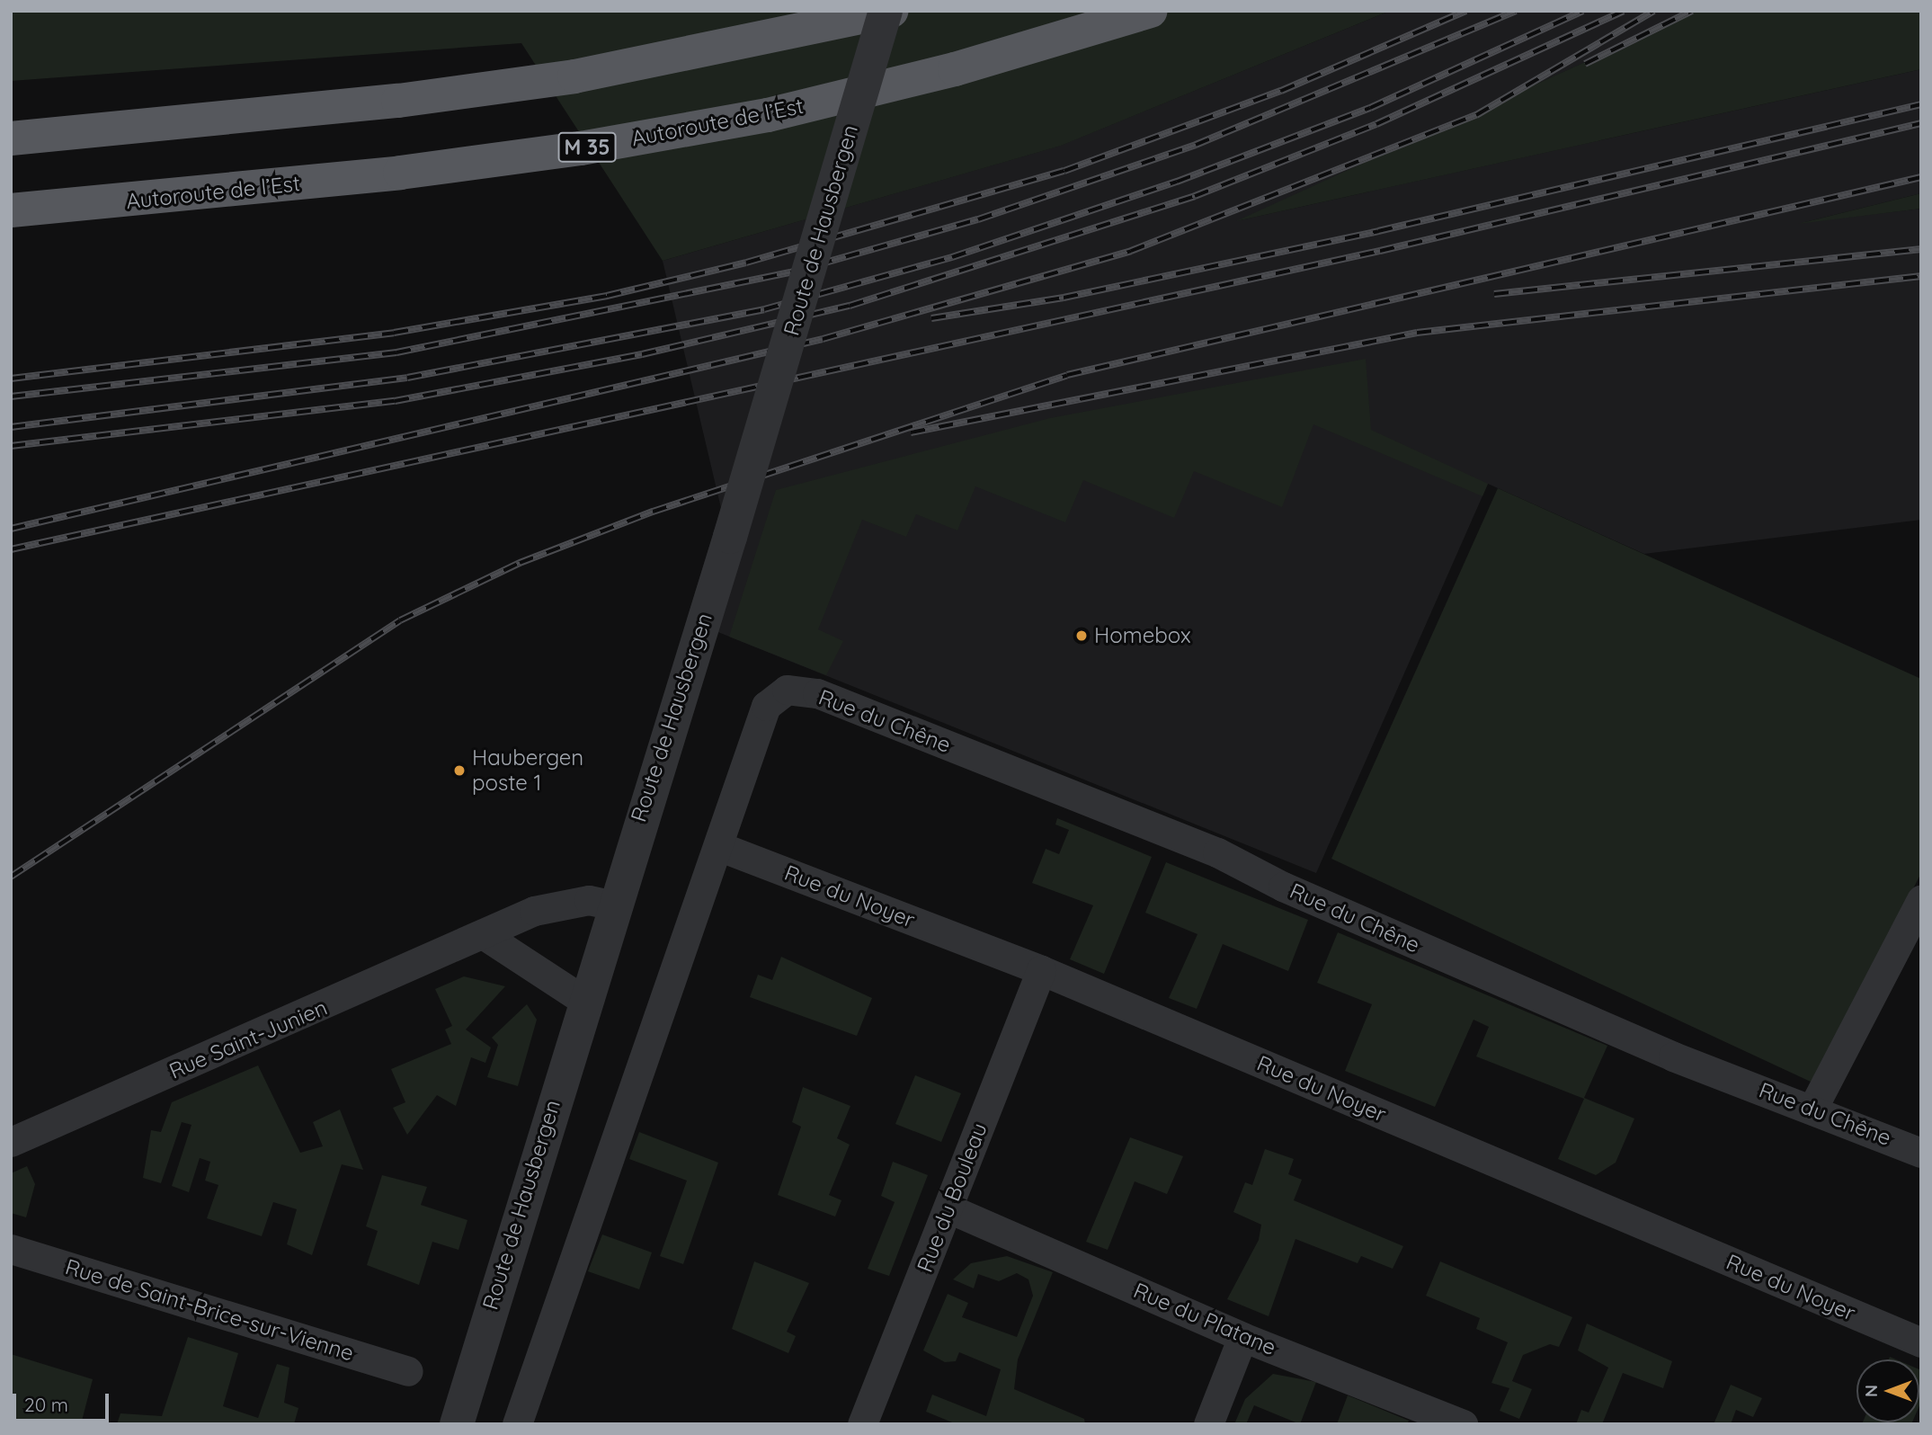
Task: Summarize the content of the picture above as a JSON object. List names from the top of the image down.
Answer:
{
  "streets": {
    "highway": ["Autoroute de l’Est", "M 35"],
    "street": [
      "Route de Hausbergen",
      "Rue du Chêne",
      "Rue du Noyer",
      "Rue Saint-Junien",
      "Rue du Bouleau",
      "Rue de Saint-Brice-sur-Vienne",
      "Rue du Platane"
    ]
  },
  "crossings": [
    ["Route de Hausbergen", "Rue Saint-Junien"],
    ["Rue du Chêne", "Rue du Noyer"],
    ["Rue du Noyer", "Rue du Bouleau"],
    ["Rue du Bouleau", "Rue du Platane"]
  ],
  "places": ["Homebox", "Haubergen poste 1"],
  "scale_bar": "20 m",
  "north": "left"
}
